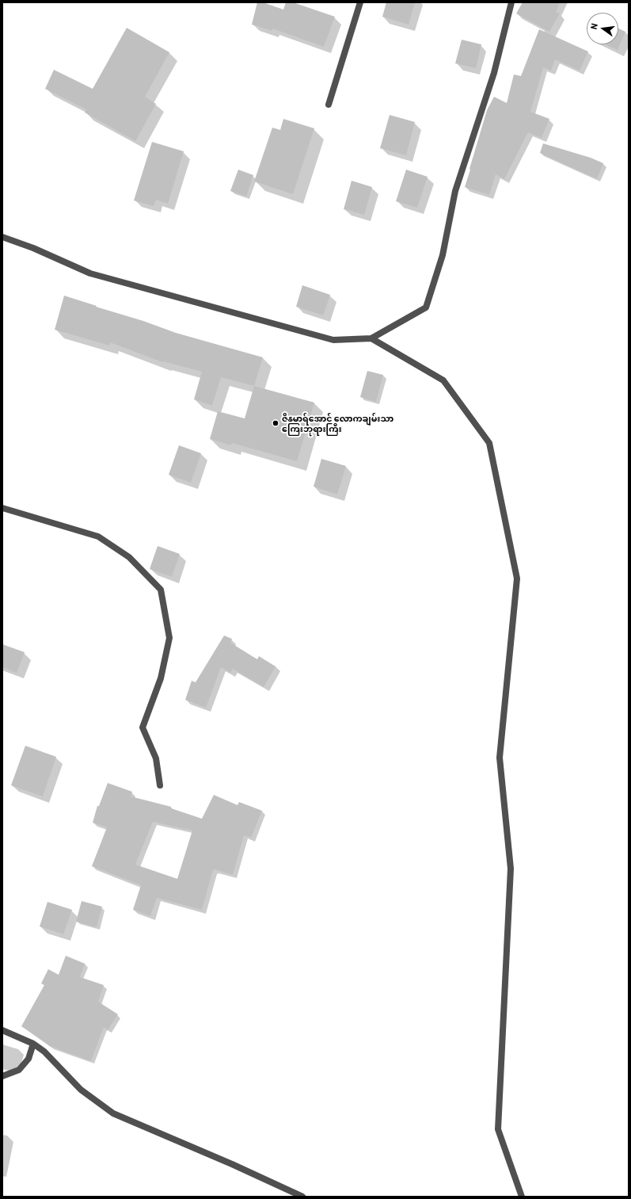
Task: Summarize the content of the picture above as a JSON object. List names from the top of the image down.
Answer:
{
  "places": ["ဇိနမာရ်အောင် လောကချမ်းသာ ကြေးဘုရားကြီး"],
  "north": "left"
}
